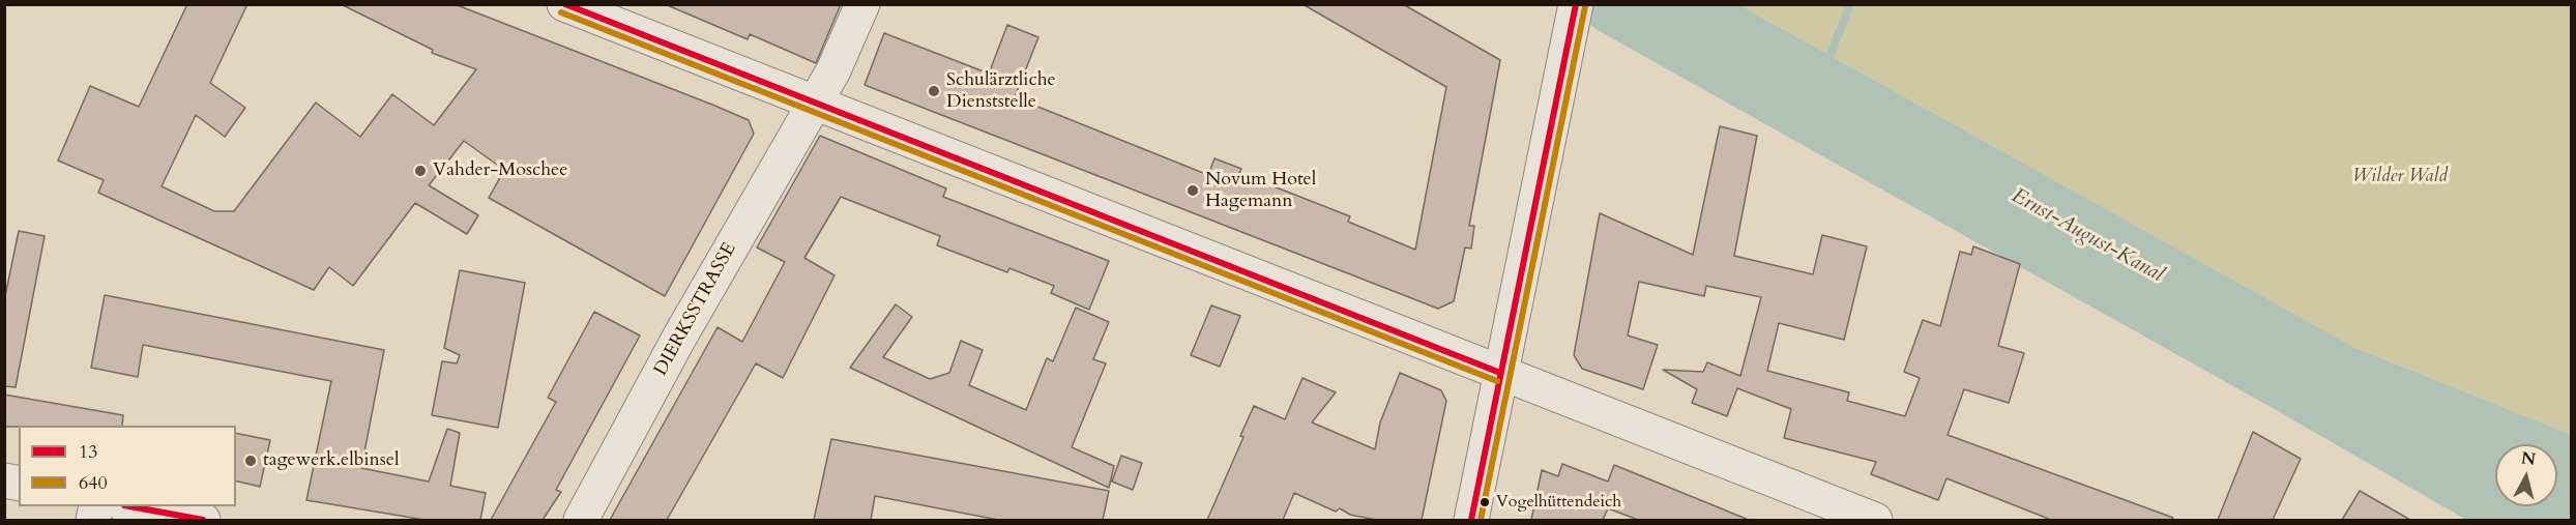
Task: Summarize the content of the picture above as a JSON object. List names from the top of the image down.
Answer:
{
  "streets": {
    "street": ["DIERKSSTRASSE"]
  },
  "water": ["Ernst-August-Kanal"],
  "parks": ["Wilder Wald"],
  "places": [
    "Schulärztliche Dienststelle",
    "Vahder-Moschee",
    "Novum Hotel Hagemann",
    "tagewerk.elbinsel",
    "Vogelhüttendeich"
  ],
  "lines": ["transit line 13", "transit line 640"],
  "legend": ["13", "640"],
  "north": "top"
}
